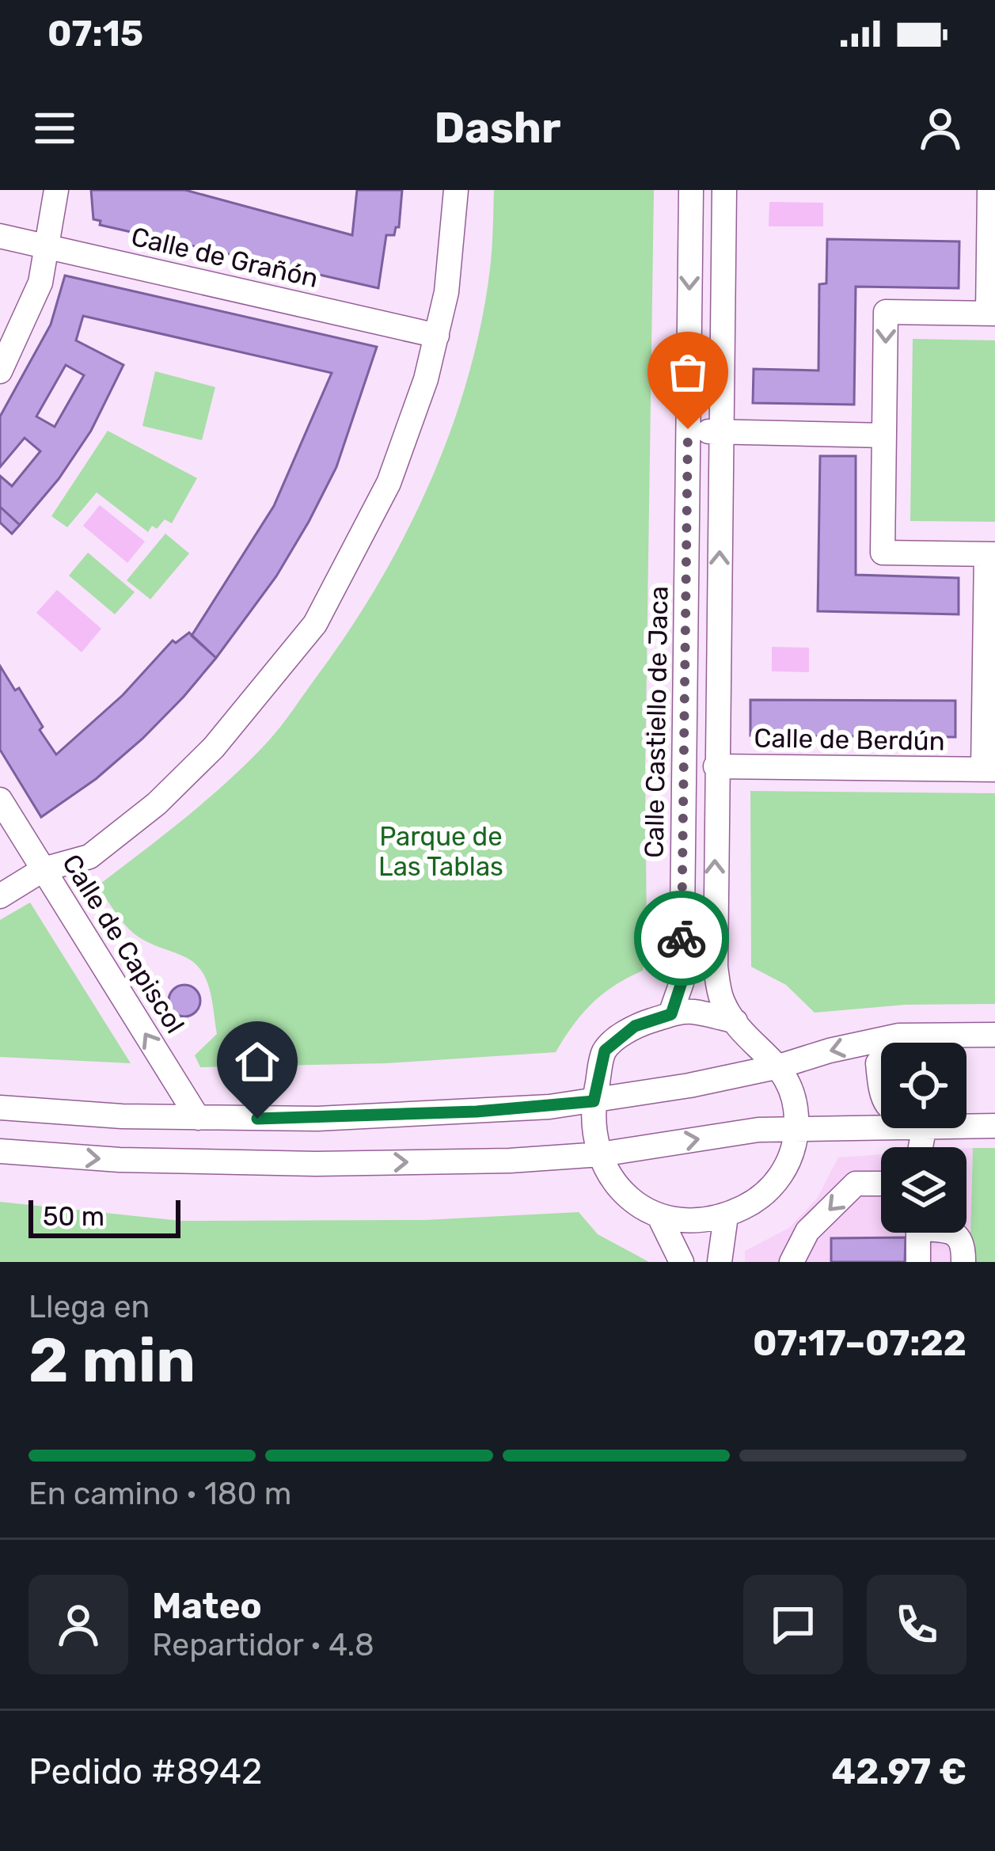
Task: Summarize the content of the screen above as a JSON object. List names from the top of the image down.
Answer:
{
  "streets": {
    "street": [
      "Calle de Grañón",
      "Calle Castiello de Jaca",
      "Calle de Berdún",
      "Calle de Capiscol"
    ]
  },
  "one_way": ["Calle de Capiscol"],
  "parks": ["Parque de Las Tablas"],
  "scale_bar": "50 m",
  "page": {
    "status": "07:15",
    "header": "Dashr",
    "scale": "50 m",
    "heading": ["2 min", "Llega en", "07:17–07:22"],
    "panel": [
      "Mateo",
      "Repartidor · 4.8",
      "Pedido #8942",
      "42.97 €"
    ],
    "bar": "En camino · 180 m"
  }
}
